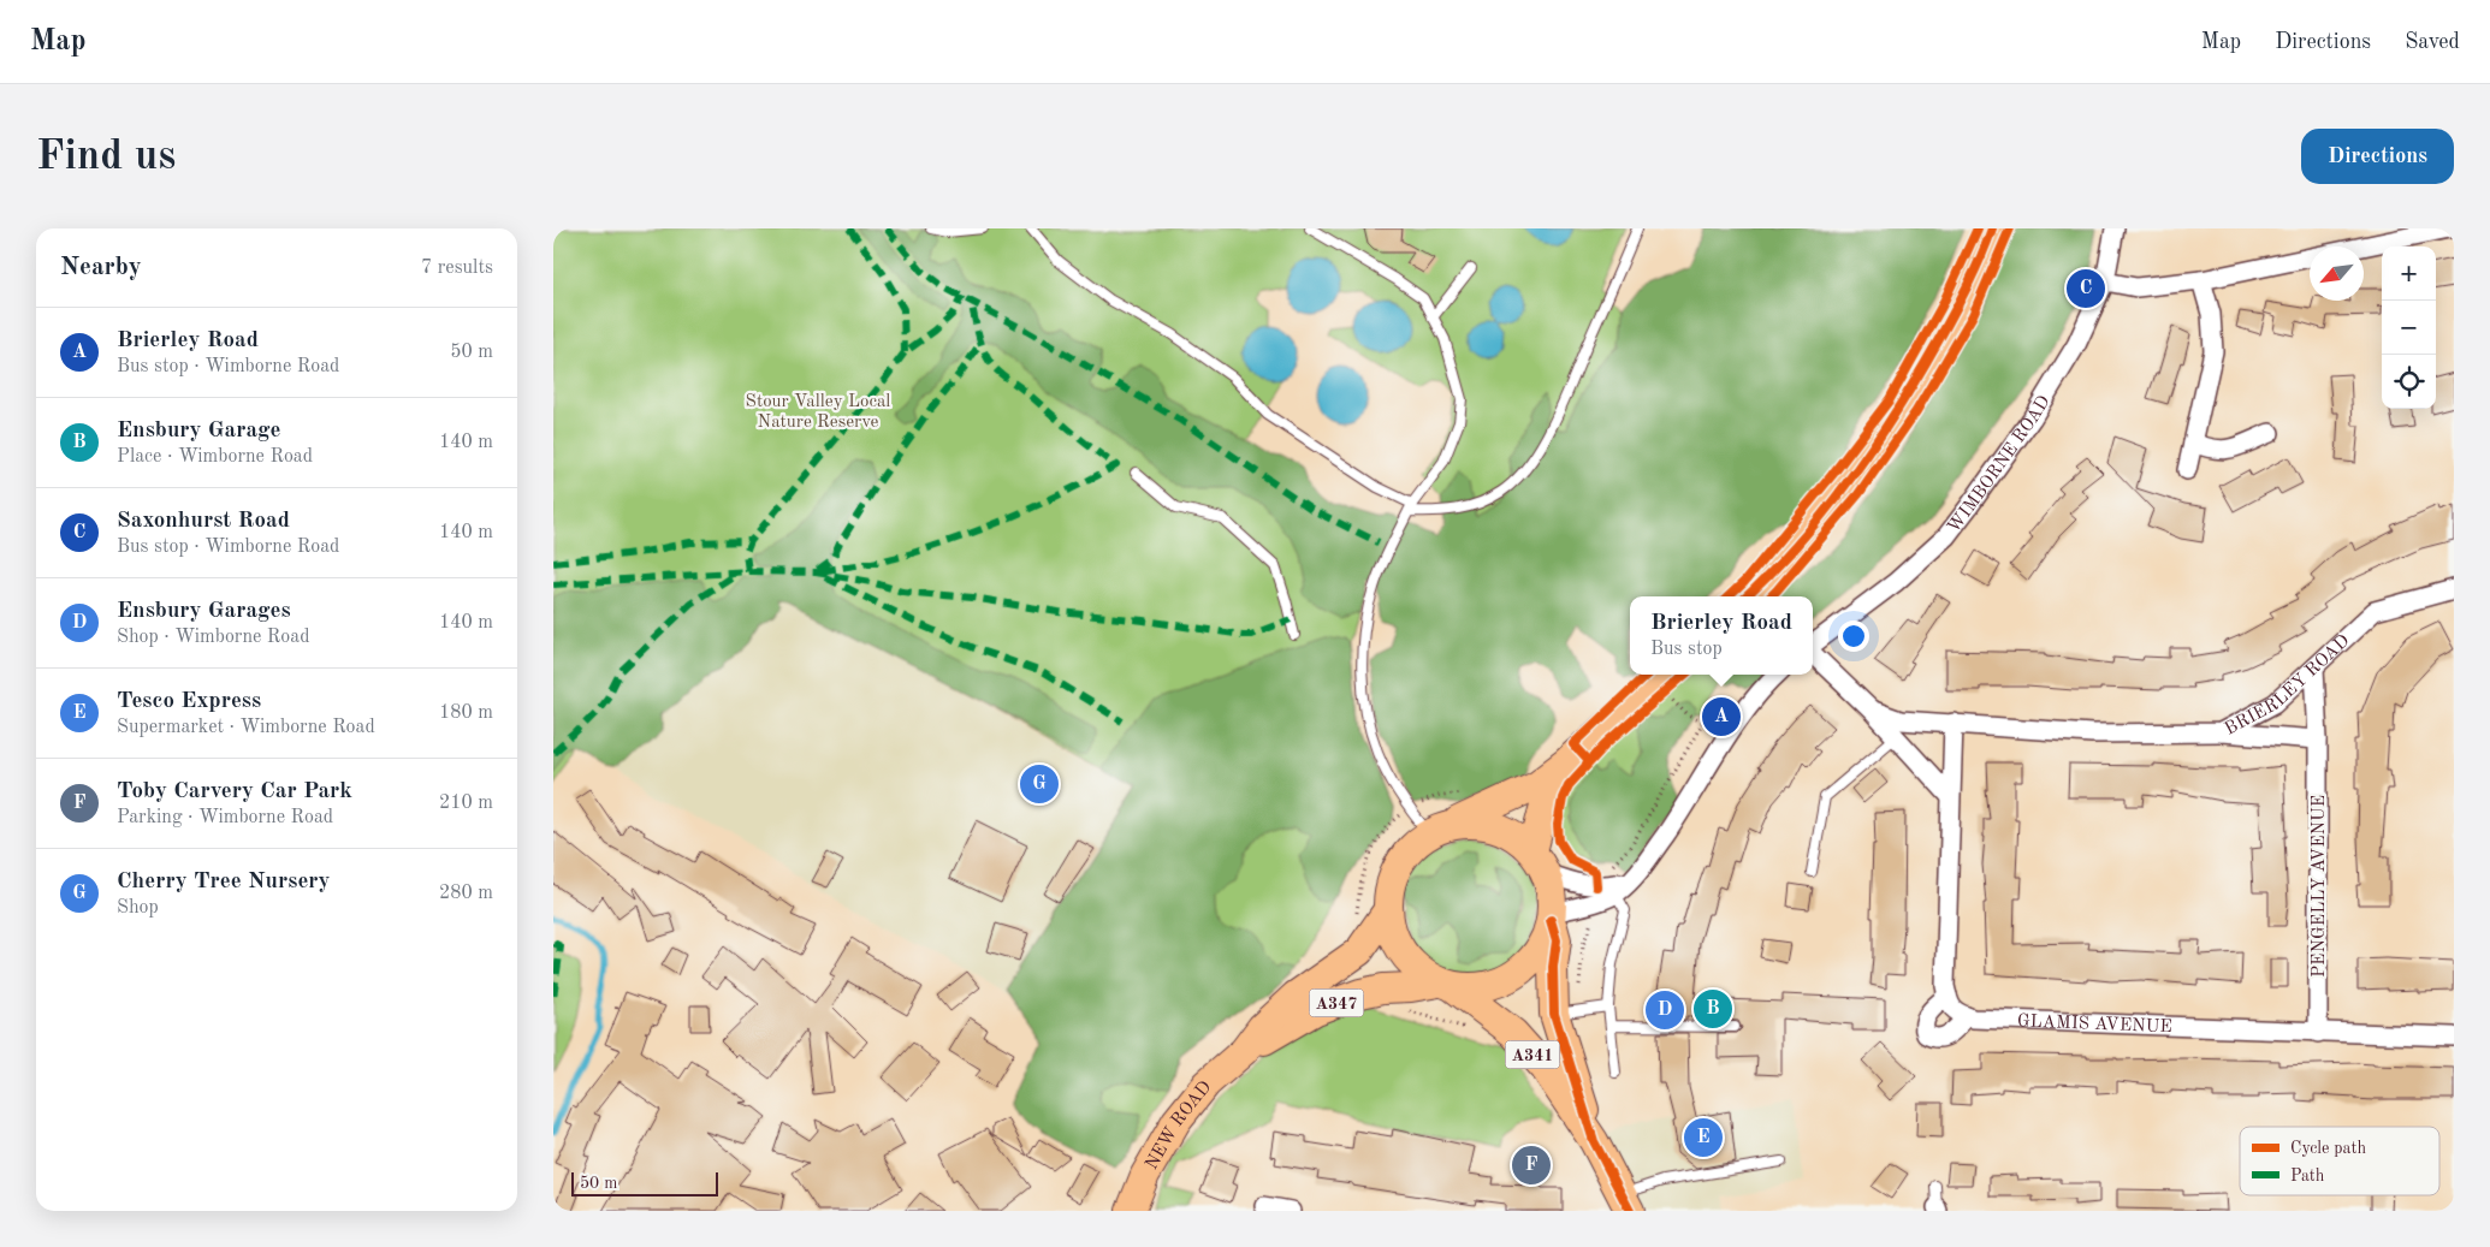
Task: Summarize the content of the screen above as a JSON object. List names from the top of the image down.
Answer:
{
  "streets": {
    "main road": ["A347", "A341", "NEW ROAD"],
    "street": [
      "WIMBORNE ROAD",
      "BRIERLEY ROAD",
      "PENGELLY AVENUE",
      "GLAMIS AVENUE"
    ]
  },
  "crossings": [
    ["BRIERLEY ROAD", "PENGELLY AVENUE"],
    ["PENGELLY AVENUE", "GLAMIS AVENUE"],
    ["A341", "NEW ROAD"]
  ],
  "parks": ["Stour Valley Local Nature Reserve"],
  "legend": ["Cycle path", "Path"],
  "scale_bar": "50 m",
  "north": "bottom left",
  "page": {
    "header": "Map",
    "nav": ["Map", "Directions", "Saved"],
    "buttons": "Directions",
    "title": "Find us",
    "heading": ["Nearby", "7 results"],
    "map_buttons": ["+", "−"],
    "pins": [
      "C",
      "A",
      "G",
      "B",
      "D",
      "E",
      "F"
    ],
    "list": [
      {
        "mark": "A",
        "name": "Brierley Road",
        "note": "Bus stop · Wimborne Road",
        "value": "50 m"
      },
      {
        "mark": "B",
        "name": "Ensbury Garage",
        "note": "Place · Wimborne Road",
        "value": "140 m"
      },
      {
        "mark": "C",
        "name": "Saxonhurst Road",
        "note": "Bus stop · Wimborne Road",
        "value": "140 m"
      },
      {
        "mark": "D",
        "name": "Ensbury Garages",
        "note": "Shop · Wimborne Road",
        "value": "140 m"
      },
      {
        "mark": "E",
        "name": "Tesco Express",
        "note": "Supermarket · Wimborne Road",
        "value": "180 m"
      },
      {
        "mark": "F",
        "name": "Toby Carvery Car Park",
        "note": "Parking · Wimborne Road",
        "value": "210 m"
      },
      {
        "mark": "G",
        "name": "Cherry Tree Nursery",
        "note": "Shop",
        "value": "280 m"
      }
    ],
    "popup": ["Brierley Road", "Bus stop"],
    "scale": "50 m"
  }
}
